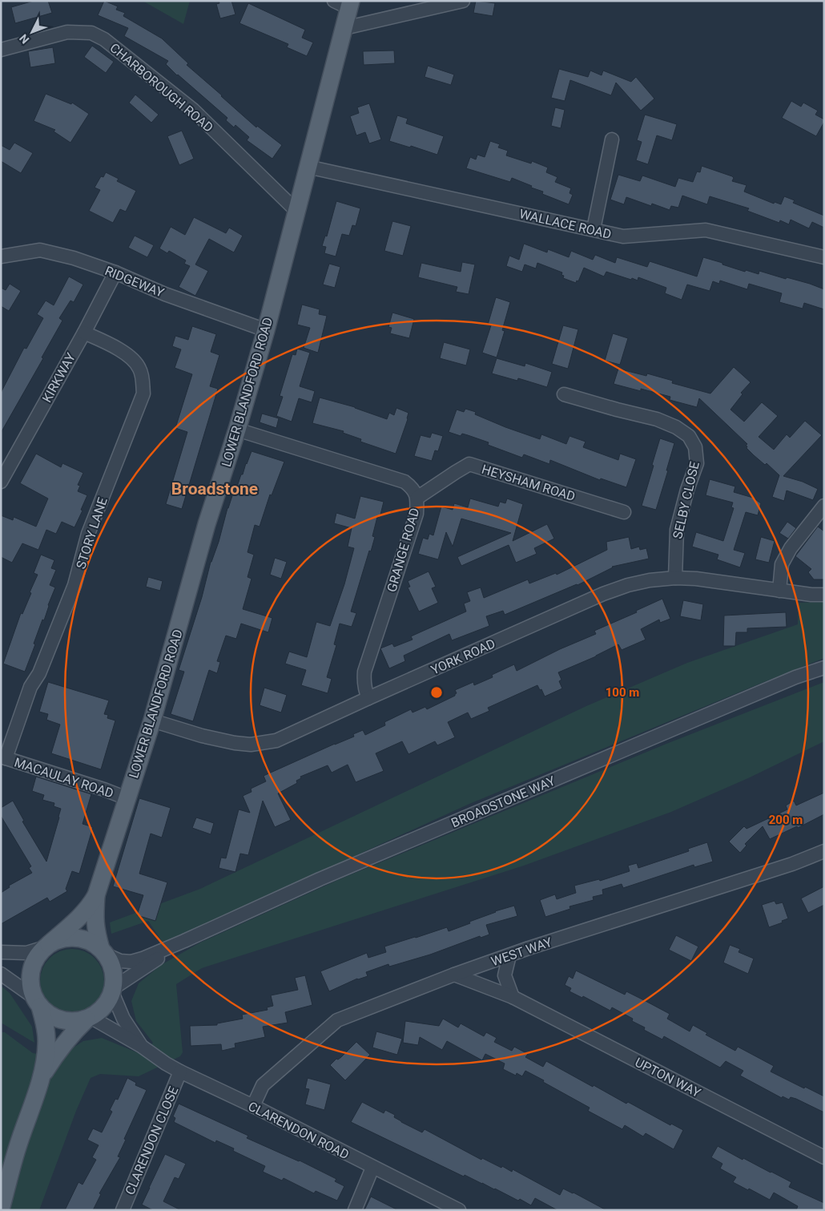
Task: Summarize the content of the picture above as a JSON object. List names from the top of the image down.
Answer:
{
  "streets": {
    "main road": ["LOWER BLANDFORD ROAD"],
    "street": [
      "CHARBOROUGH ROAD",
      "WALLACE ROAD",
      "RIDGEWAY",
      "KIRKWAY",
      "HEYSHAM ROAD",
      "SELBY CLOSE",
      "STORY LANE",
      "GRANGE ROAD",
      "YORK ROAD",
      "MACAULAY ROAD",
      "BROADSTONE WAY",
      "WEST WAY",
      "UPTON WAY",
      "CLARENDON ROAD",
      "CLARENDON CLOSE"
    ]
  },
  "crossings": [
    ["CHARBOROUGH ROAD", "LOWER BLANDFORD ROAD"],
    ["WALLACE ROAD", "LOWER BLANDFORD ROAD"],
    ["RIDGEWAY", "KIRKWAY"],
    ["RIDGEWAY", "LOWER BLANDFORD ROAD"],
    ["KIRKWAY", "STORY LANE"],
    ["LOWER BLANDFORD ROAD", "GRANGE ROAD"],
    ["LOWER BLANDFORD ROAD", "YORK ROAD"],
    ["LOWER BLANDFORD ROAD", "MACAULAY ROAD"],
    ["LOWER BLANDFORD ROAD", "BROADSTONE WAY"],
    ["LOWER BLANDFORD ROAD", "CLARENDON ROAD"],
    ["HEYSHAM ROAD", "GRANGE ROAD"],
    ["SELBY CLOSE", "YORK ROAD"],
    ["STORY LANE", "MACAULAY ROAD"],
    ["GRANGE ROAD", "YORK ROAD"],
    ["BROADSTONE WAY", "CLARENDON ROAD"],
    ["WEST WAY", "UPTON WAY"],
    ["WEST WAY", "CLARENDON ROAD"],
    ["CLARENDON ROAD", "CLARENDON CLOSE"]
  ],
  "districts": ["Broadstone"],
  "north": "bottom left",
  "rings": ["100 m", "200 m"]
}
